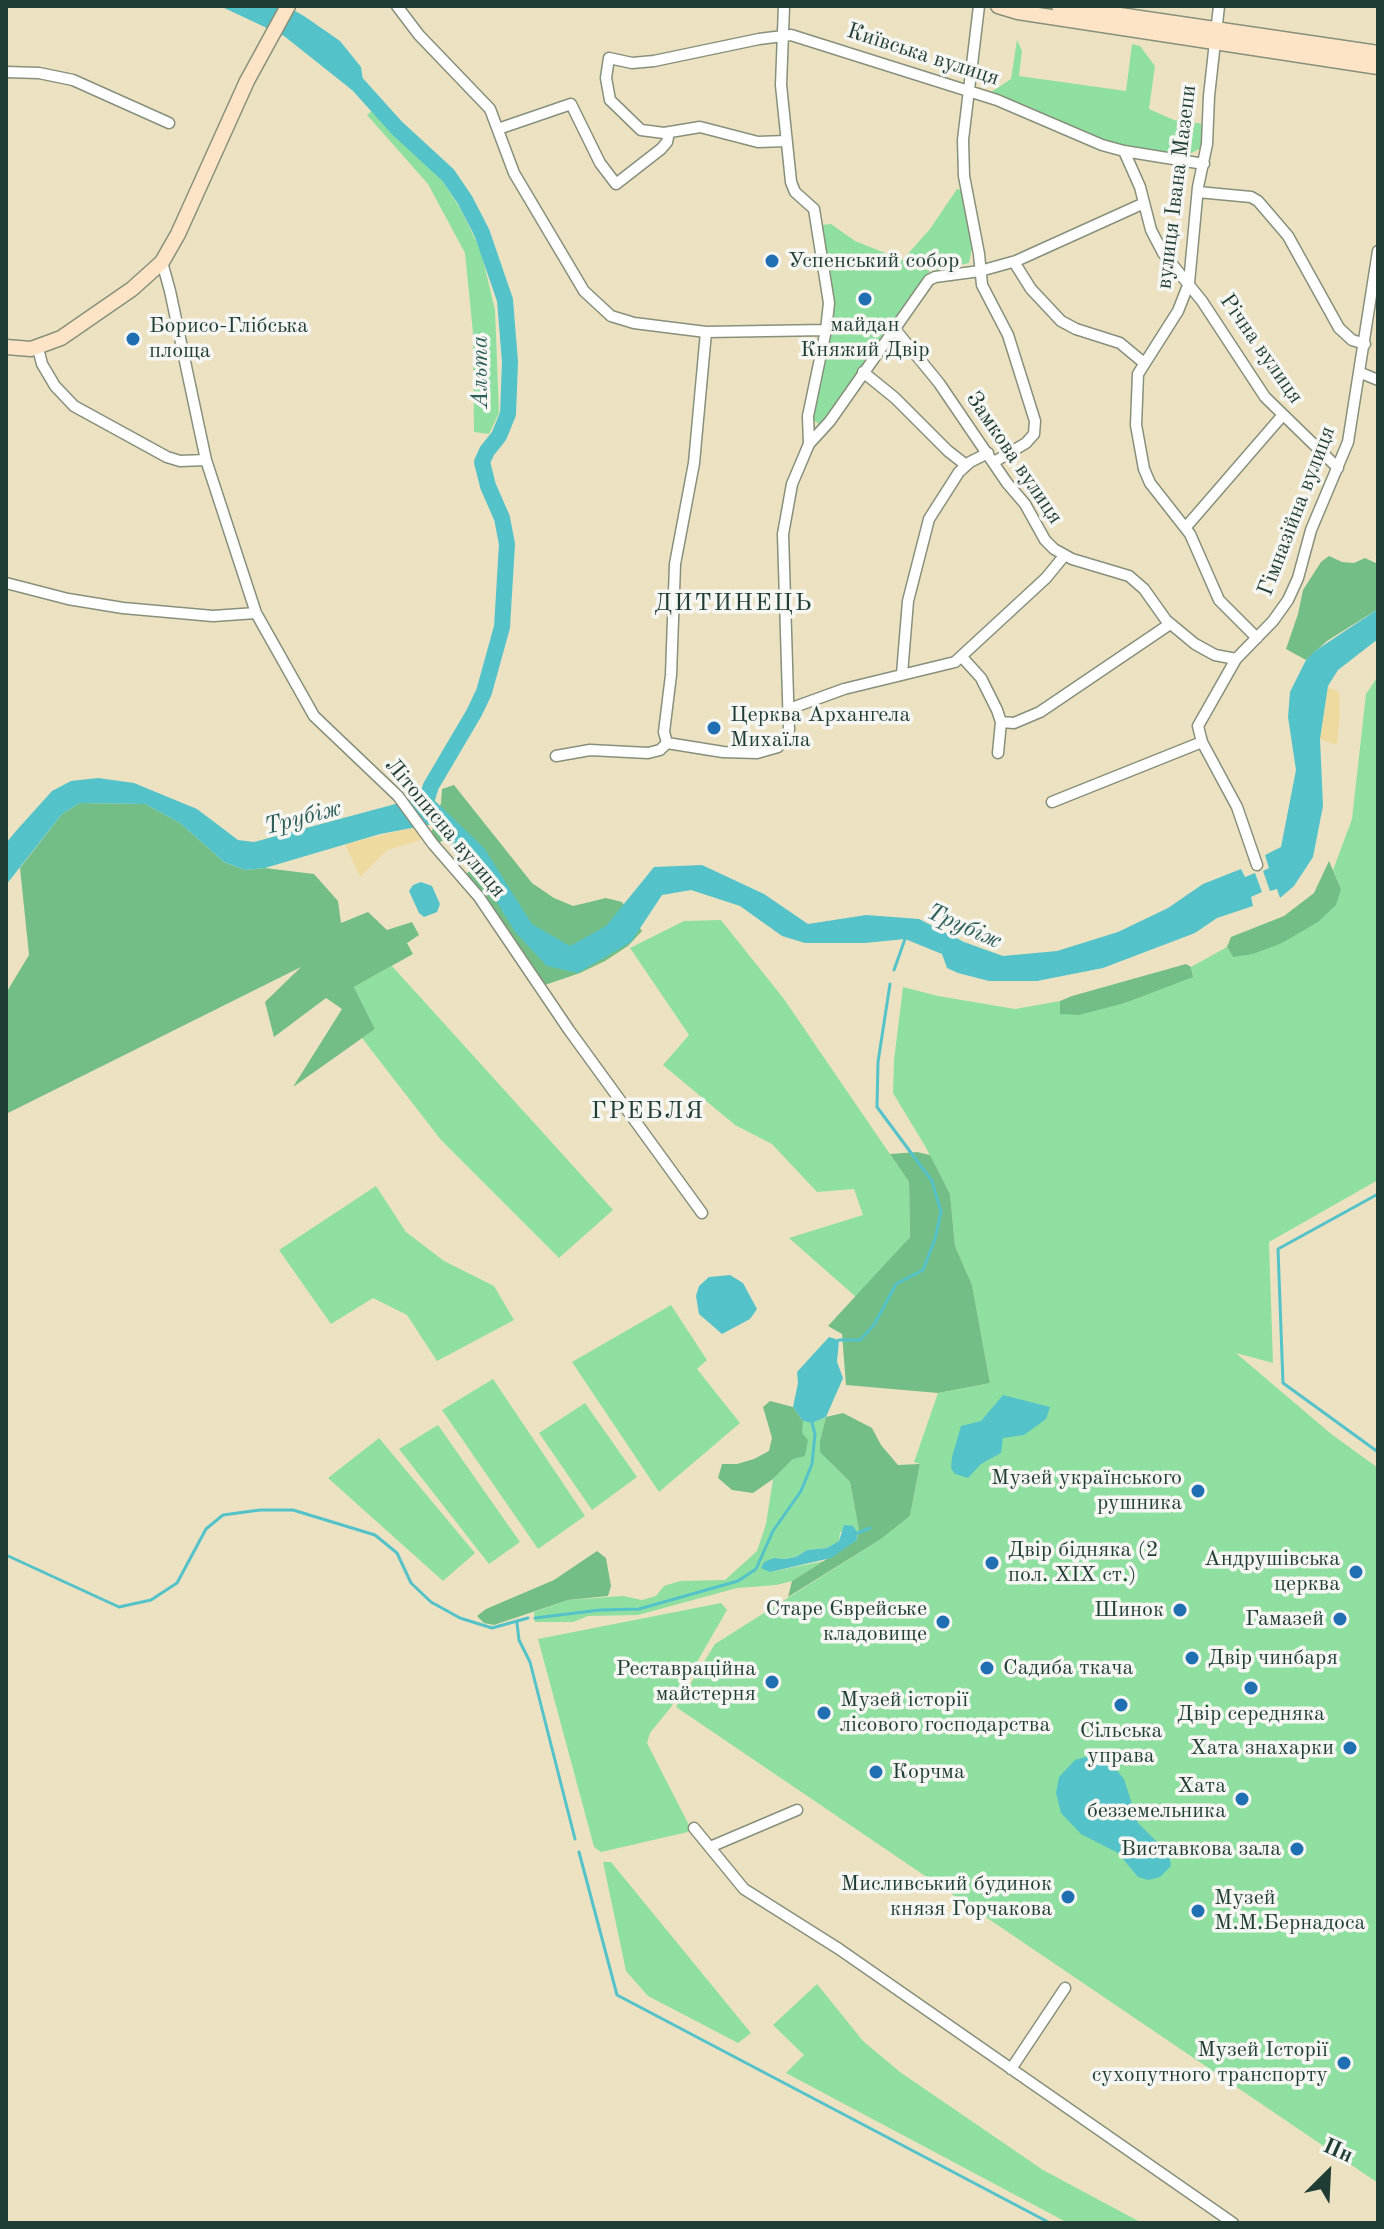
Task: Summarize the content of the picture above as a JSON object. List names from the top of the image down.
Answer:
{
  "streets": {
    "street": [
      "Київська вулиця",
      "вулиця Івана Мазепи",
      "Річна вулиця",
      "Замкова вулиця",
      "Гімназійна вулиця",
      "Літописна вулиця"
    ]
  },
  "crossings": [
    ["Київська вулиця", "вулиця Івана Мазепи"],
    ["вулиця Івана Мазепи", "Річна вулиця"],
    ["вулиця Івана Мазепи", "Гімназійна вулиця"],
    ["Річна вулиця", "Гімназійна вулиця"],
    ["Замкова вулиця", "Гімназійна вулиця"]
  ],
  "districts": ["ДИТИНЕЦЬ", "ГРЕБЛЯ"],
  "water": ["Альта", "Трубіж"],
  "places": [
    "Успенський собор",
    "майдан Княжий Двір",
    "Борисо-Глібська площа",
    "Церква Архангела Михаїла",
    "Музей українського рушника",
    "Двір бідняка (2 пол. XIX ст.)",
    "Андрушівська церква",
    "Шинок",
    "Гамазей",
    "Старе Єврейське кладовище",
    "Двір чинбаря",
    "Садиба ткача",
    "Реставраційна майстерня",
    "Двір середняка",
    "Сільська управа",
    "Музей історії лісового господарства",
    "Хата знахарки",
    "Корчма",
    "Хата безземельника",
    "Виставкова зала",
    "Мисливський будинок князя Горчакова",
    "Музей М.М.Бернадоса",
    "Музей Історії сухопутного транспорту"
  ],
  "north": "top right"
}
